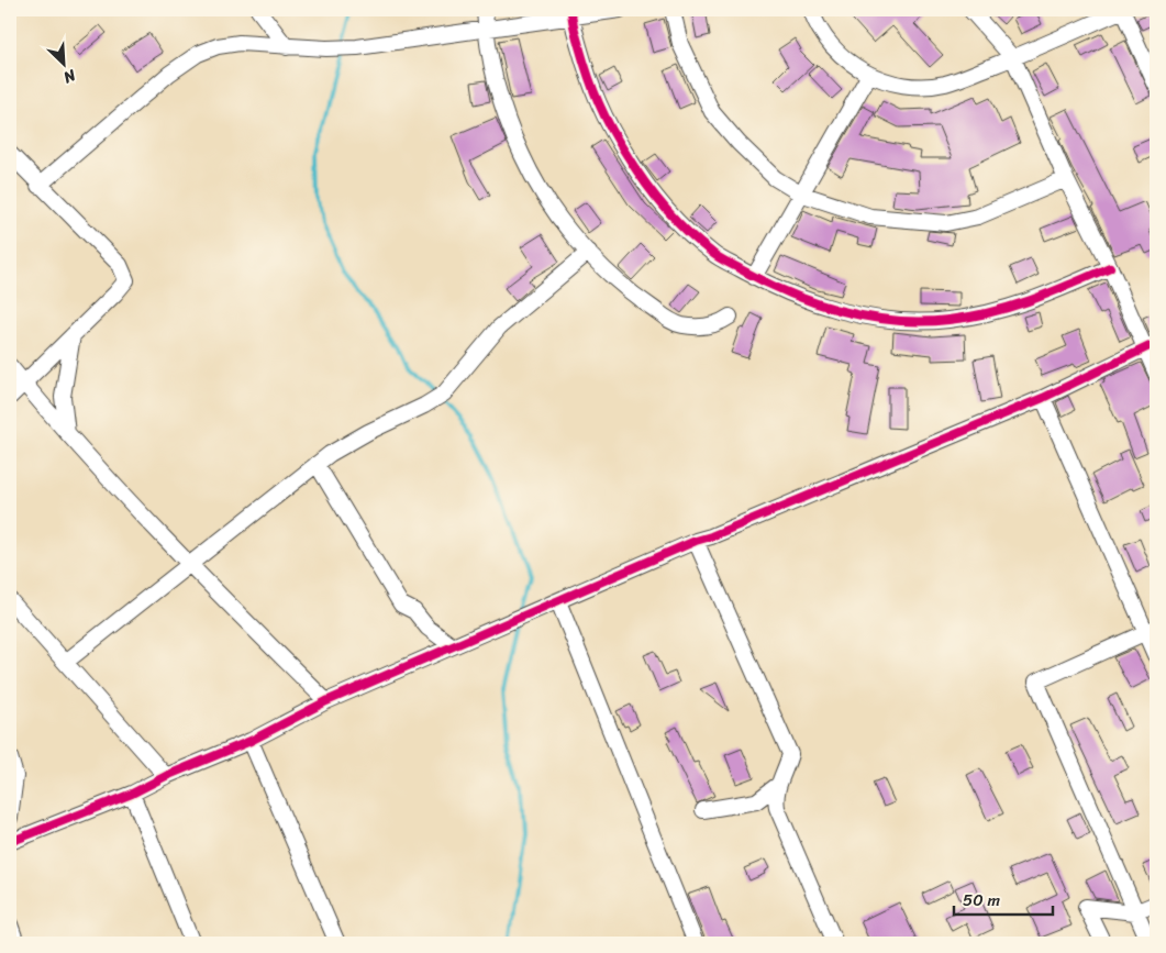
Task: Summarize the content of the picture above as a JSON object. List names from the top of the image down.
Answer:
{
  "scale_bar": "50 m",
  "north": "bottom right"
}
